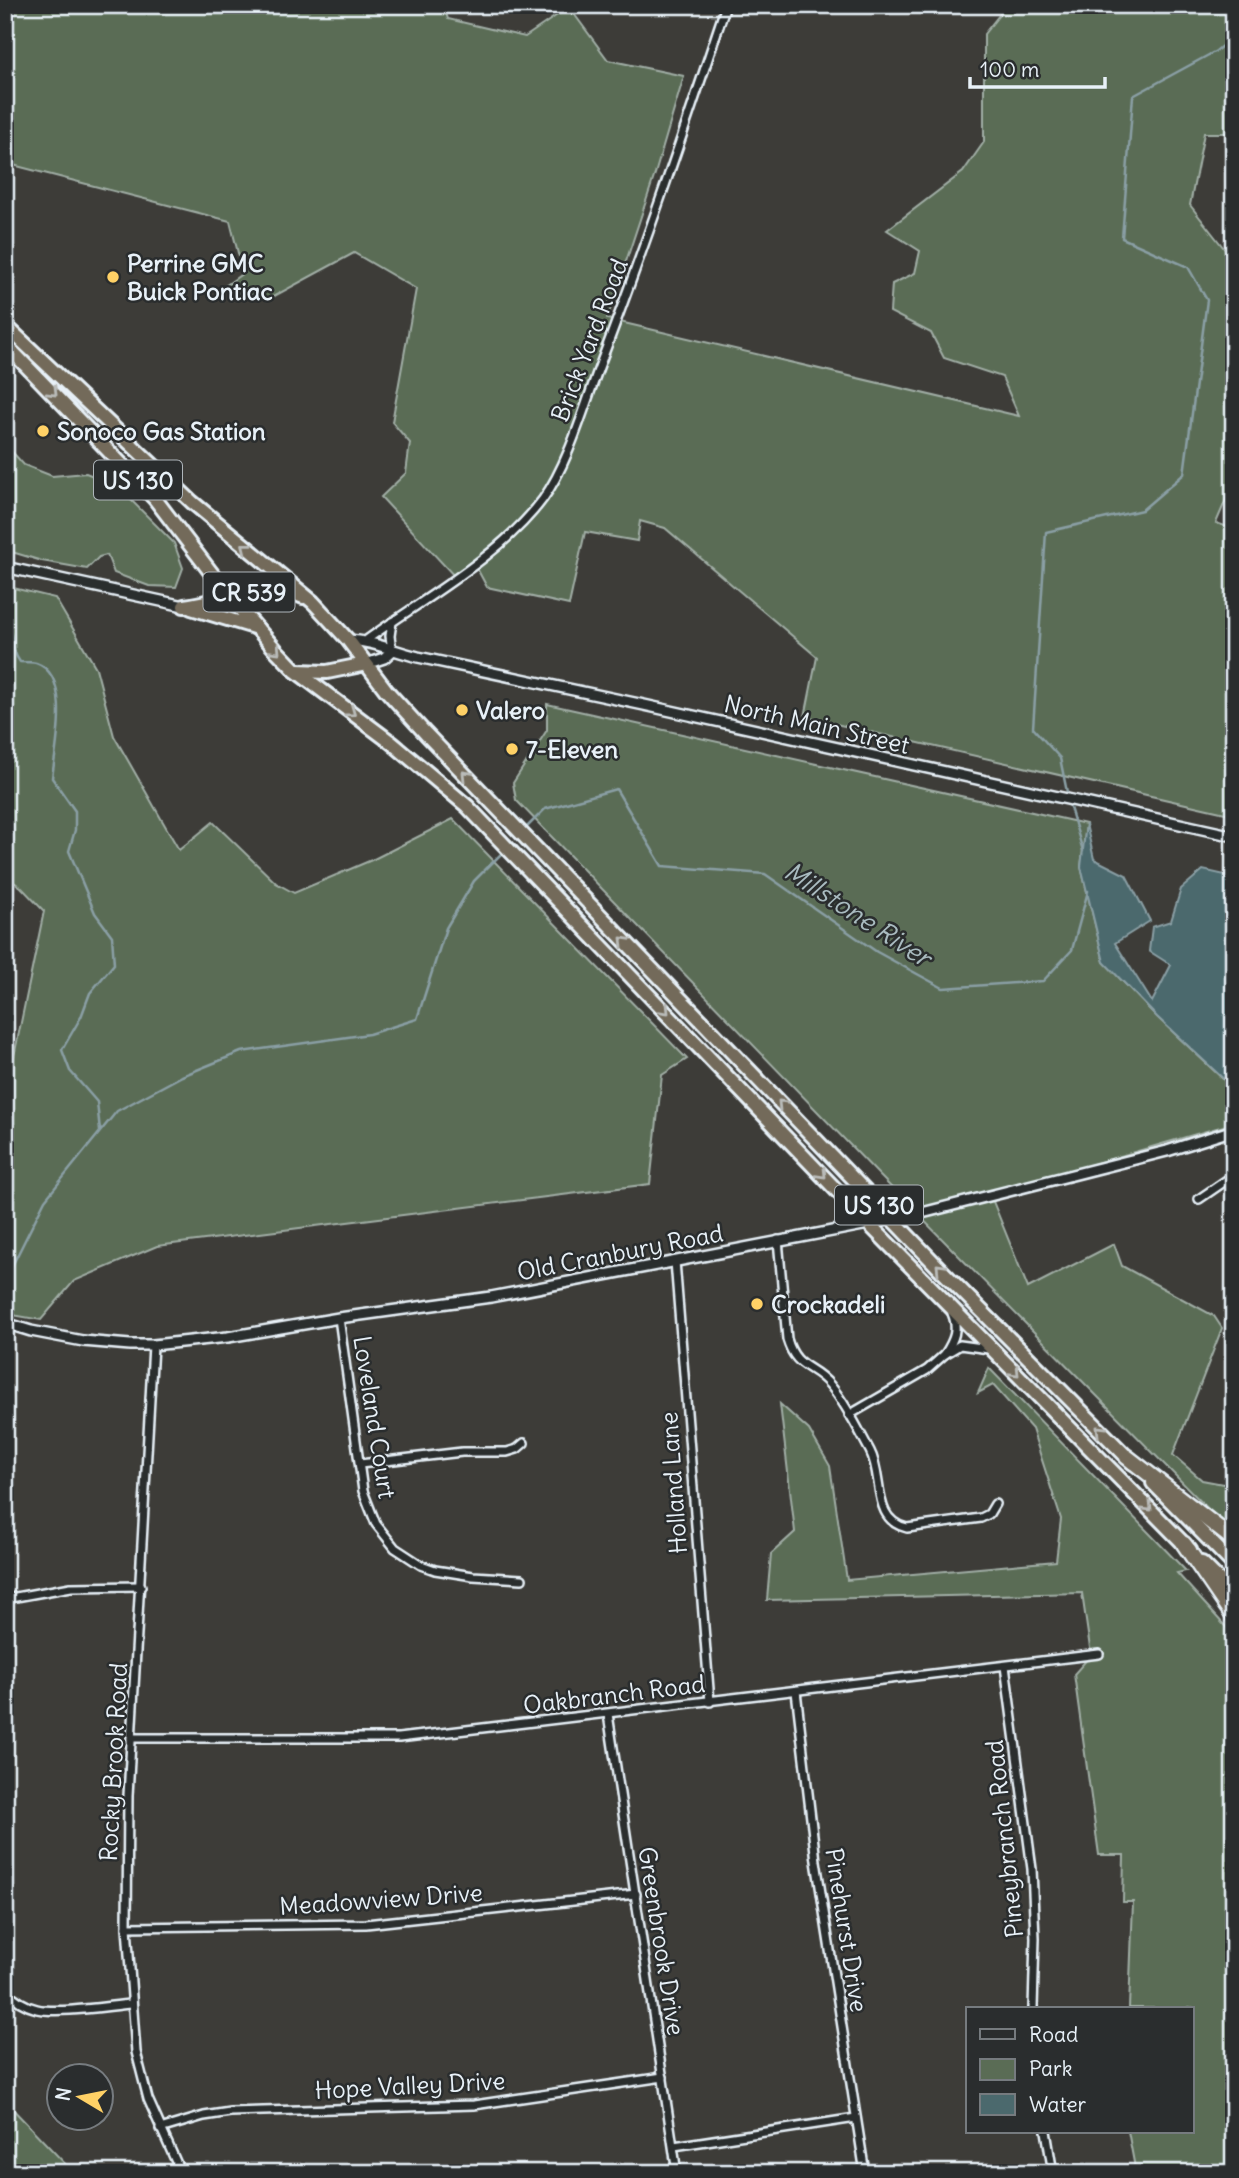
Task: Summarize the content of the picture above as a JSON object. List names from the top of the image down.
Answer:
{
  "streets": {
    "highway": ["US 130", "CR 539"],
    "street": [
      "Brick Yard Road",
      "North Main Street",
      "Old Cranbury Road",
      "Loveland Court",
      "Holland Lane",
      "Oakbranch Road",
      "Rocky Brook Road",
      "Pineybranch Road",
      "Meadowview Drive",
      "Pinehurst Drive",
      "Greenbrook Drive",
      "Hope Valley Drive"
    ]
  },
  "crossings": [
    ["Brick Yard Road", "North Main Street"],
    ["US 130", "CR 539"],
    ["US 130", "North Main Street"],
    ["US 130", "Old Cranbury Road"],
    ["Old Cranbury Road", "Loveland Court"],
    ["Old Cranbury Road", "Holland Lane"],
    ["Old Cranbury Road", "Rocky Brook Road"],
    ["Holland Lane", "Oakbranch Road"],
    ["Oakbranch Road", "Rocky Brook Road"],
    ["Oakbranch Road", "Pineybranch Road"],
    ["Oakbranch Road", "Pinehurst Drive"],
    ["Oakbranch Road", "Greenbrook Drive"],
    ["Rocky Brook Road", "Meadowview Drive"],
    ["Rocky Brook Road", "Hope Valley Drive"],
    ["Meadowview Drive", "Greenbrook Drive"],
    ["Greenbrook Drive", "Hope Valley Drive"]
  ],
  "water": ["Millstone River"],
  "places": [
    "Perrine GMC Buick Pontiac",
    "Sonoco Gas Station",
    "Valero",
    "7-Eleven",
    "Crockadeli"
  ],
  "legend": ["Road", "Park", "Water"],
  "scale_bar": "100 m",
  "north": "left"
}
